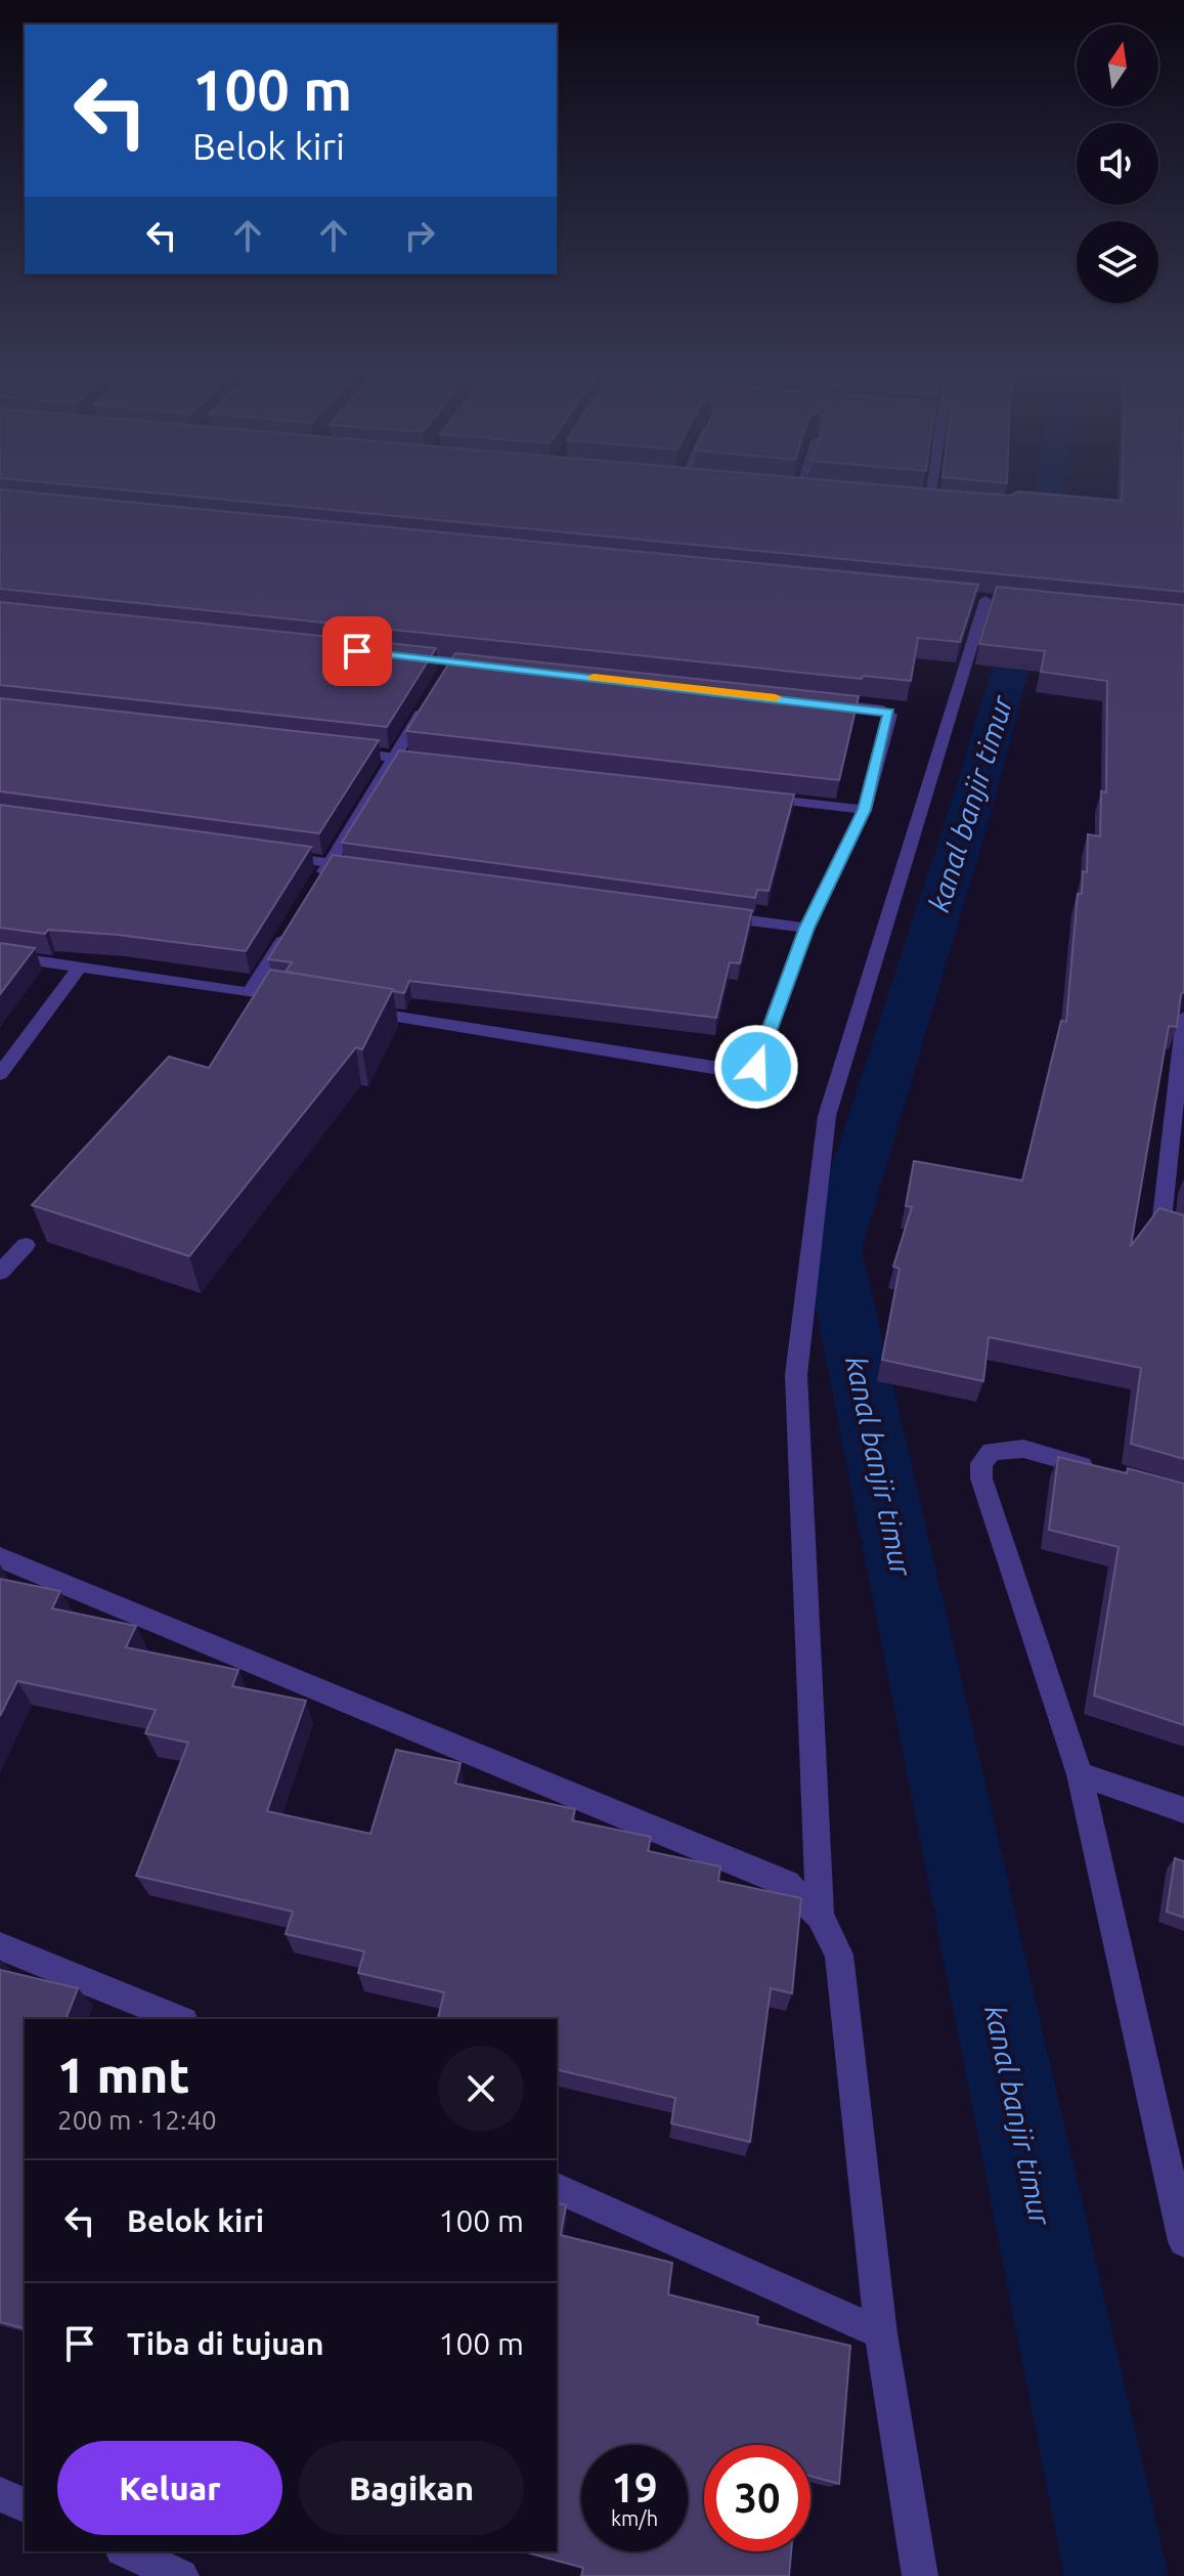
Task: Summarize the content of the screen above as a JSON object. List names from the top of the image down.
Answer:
{
  "water": ["kanal banjir timur"],
  "north": "top",
  "page": {
    "turn": ["100 m", "Belok kiri"],
    "heading": ["1 mnt", "200 m · 12:40"],
    "list": [
      {
        "name": "Belok kiri",
        "value": "100 m"
      },
      {
        "name": "Tiba di tujuan",
        "value": "100 m"
      }
    ],
    "buttons": ["Keluar", "Bagikan"],
    "speed": "19 km/h",
    "limit": "30"
  }
}
